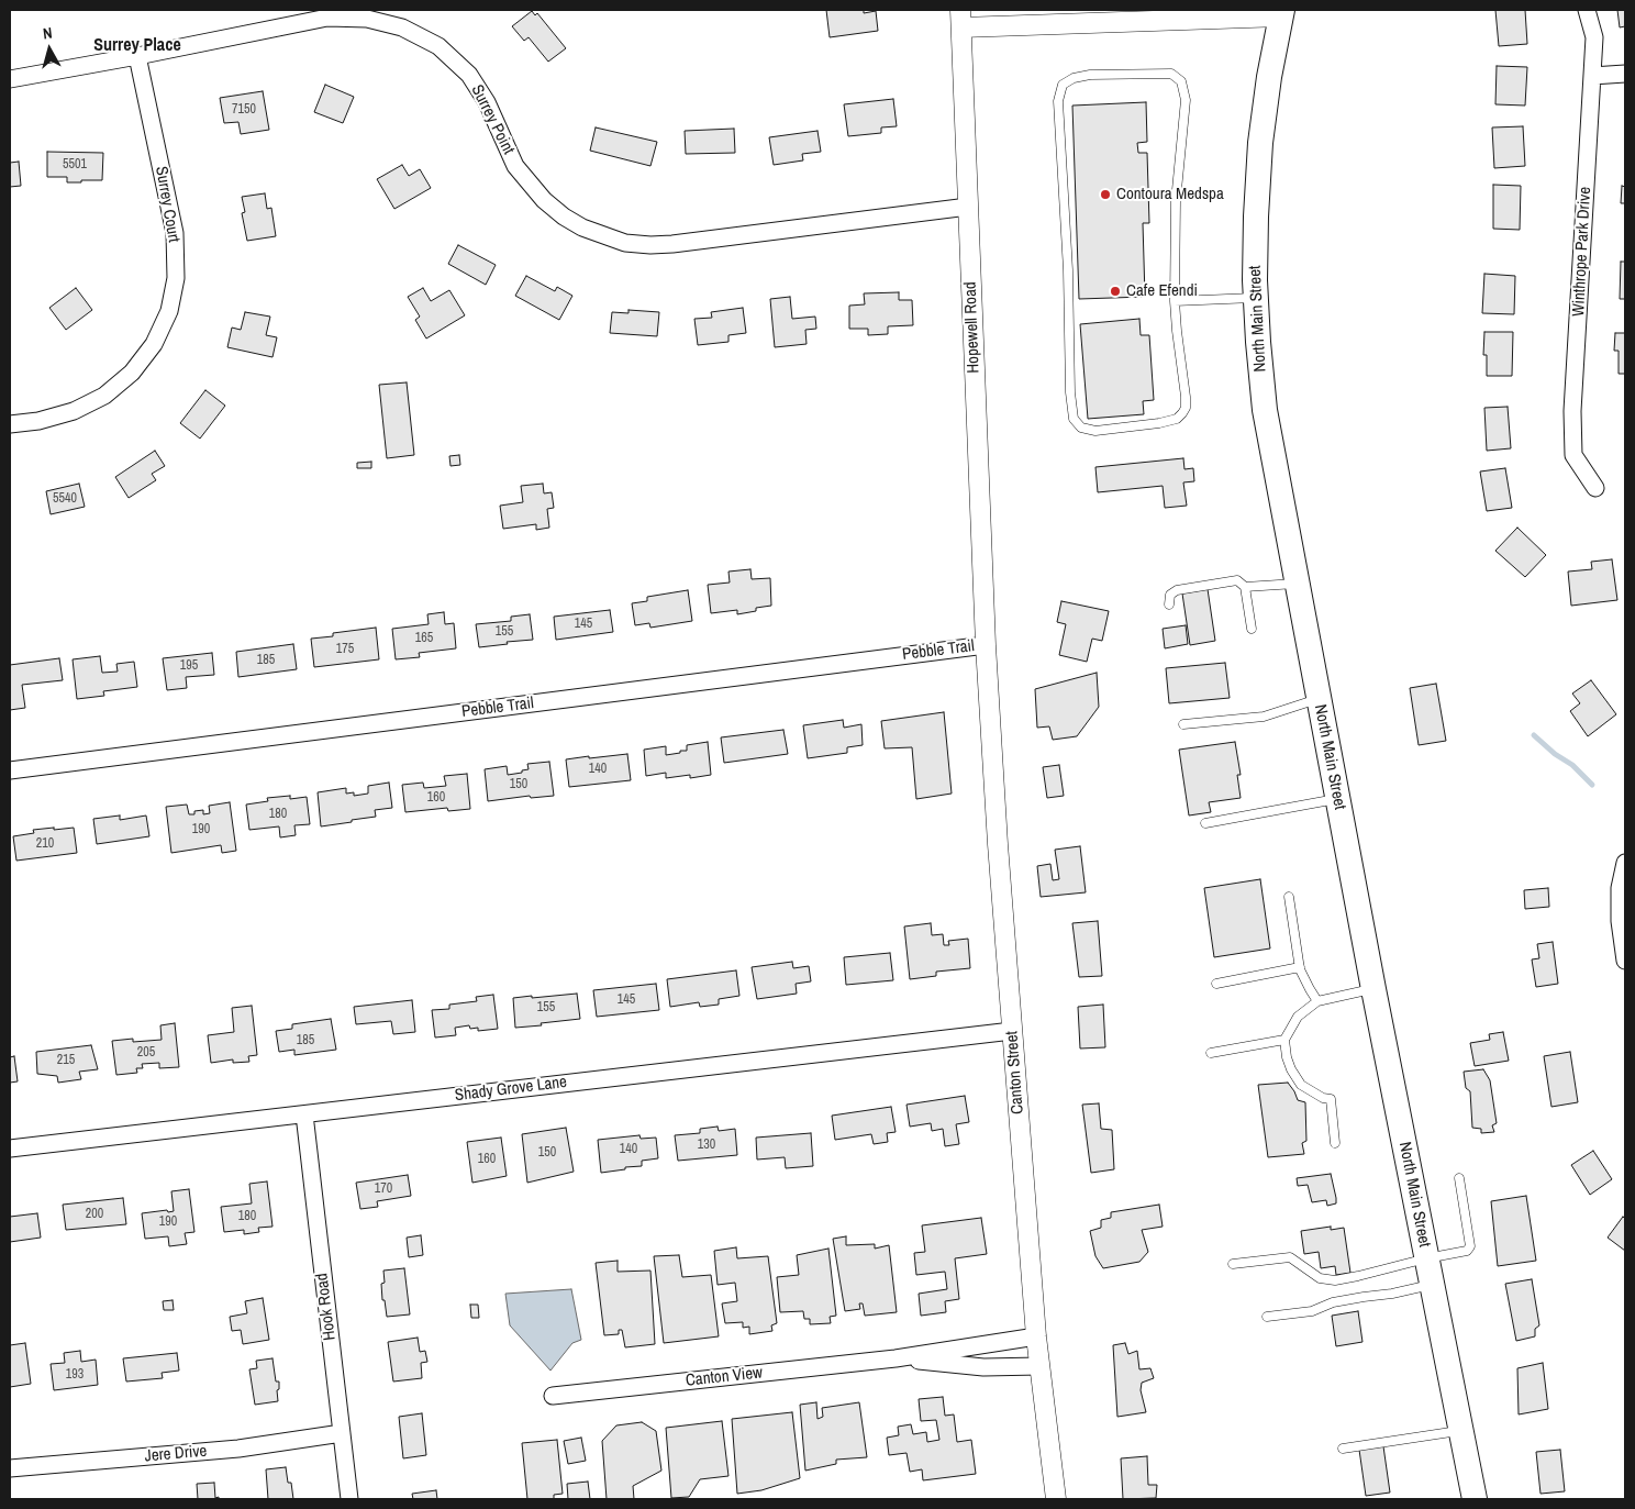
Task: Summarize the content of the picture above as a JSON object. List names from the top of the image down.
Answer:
{
  "streets": {
    "main road": ["North Main Street"],
    "street": [
      "Surrey Point",
      "Surrey Court",
      "Winthrope Park Drive",
      "Hopewell Road",
      "Pebble Trail",
      "Canton Street",
      "Shady Grove Lane",
      "Hook Road",
      "Canton View",
      "Jere Drive"
    ]
  },
  "crossings": [
    ["Surrey Point", "Surrey Court"],
    ["Surrey Point", "Hopewell Road"],
    ["Hopewell Road", "Pebble Trail"],
    ["Hopewell Road", "Canton Street"],
    ["Pebble Trail", "Canton Street"],
    ["Canton Street", "Shady Grove Lane"],
    ["Canton Street", "Canton View"],
    ["Shady Grove Lane", "Hook Road"],
    ["Hook Road", "Jere Drive"]
  ],
  "districts": ["Surrey Place"],
  "places": ["Contoura Medspa", "Cafe Efendi"],
  "house_numbers": [
    "7150",
    "5501",
    "5540",
    "145",
    "155",
    "165",
    "175",
    "185",
    "195",
    "140",
    "150",
    "160",
    "180",
    "190",
    "210",
    "145",
    "155",
    "185",
    "205",
    "215",
    "130",
    "140",
    "150",
    "160",
    "170",
    "200",
    "180",
    "190",
    "193"
  ],
  "north": "top"
}
